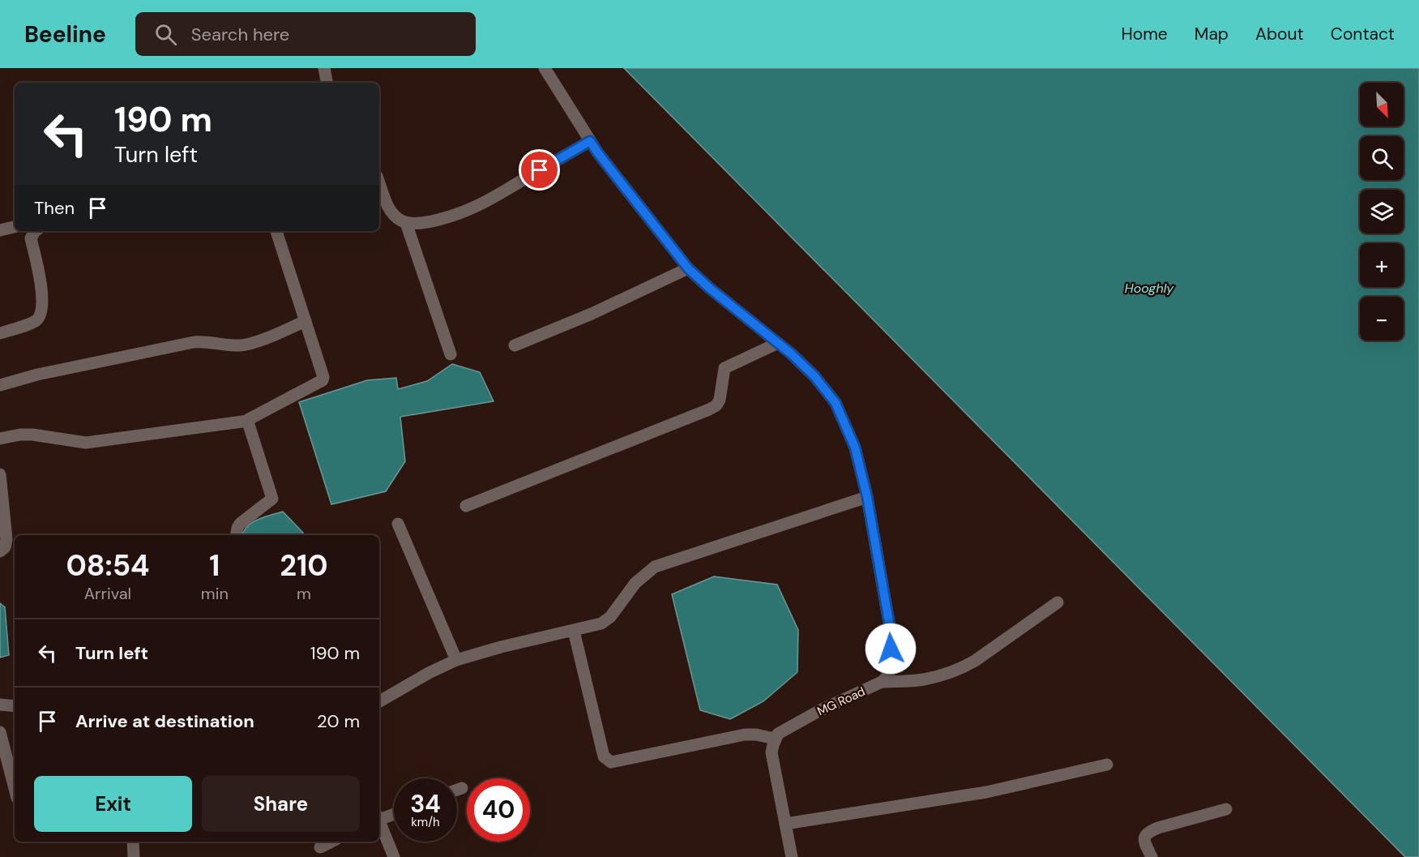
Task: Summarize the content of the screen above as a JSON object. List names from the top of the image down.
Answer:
{
  "streets": {
    "street": ["MG Road"]
  },
  "water": ["Hooghly"],
  "north": "bottom right",
  "page": {
    "header": "Beeline",
    "search": "Search here",
    "nav": [
      "Home",
      "Map",
      "About",
      "Contact"
    ],
    "map_buttons": ["+", "−"],
    "turn": ["190 m", "Turn left"],
    "then": "Then",
    "eta": [
      "08:54",
      "Arrival",
      "1",
      "min",
      "210",
      "m"
    ],
    "list": [
      {
        "name": "Turn left",
        "value": "190 m"
      },
      {
        "name": "Arrive at destination",
        "value": "20 m"
      }
    ],
    "buttons": ["Exit", "Share"],
    "speed": "34 km/h",
    "limit": "40"
  }
}
